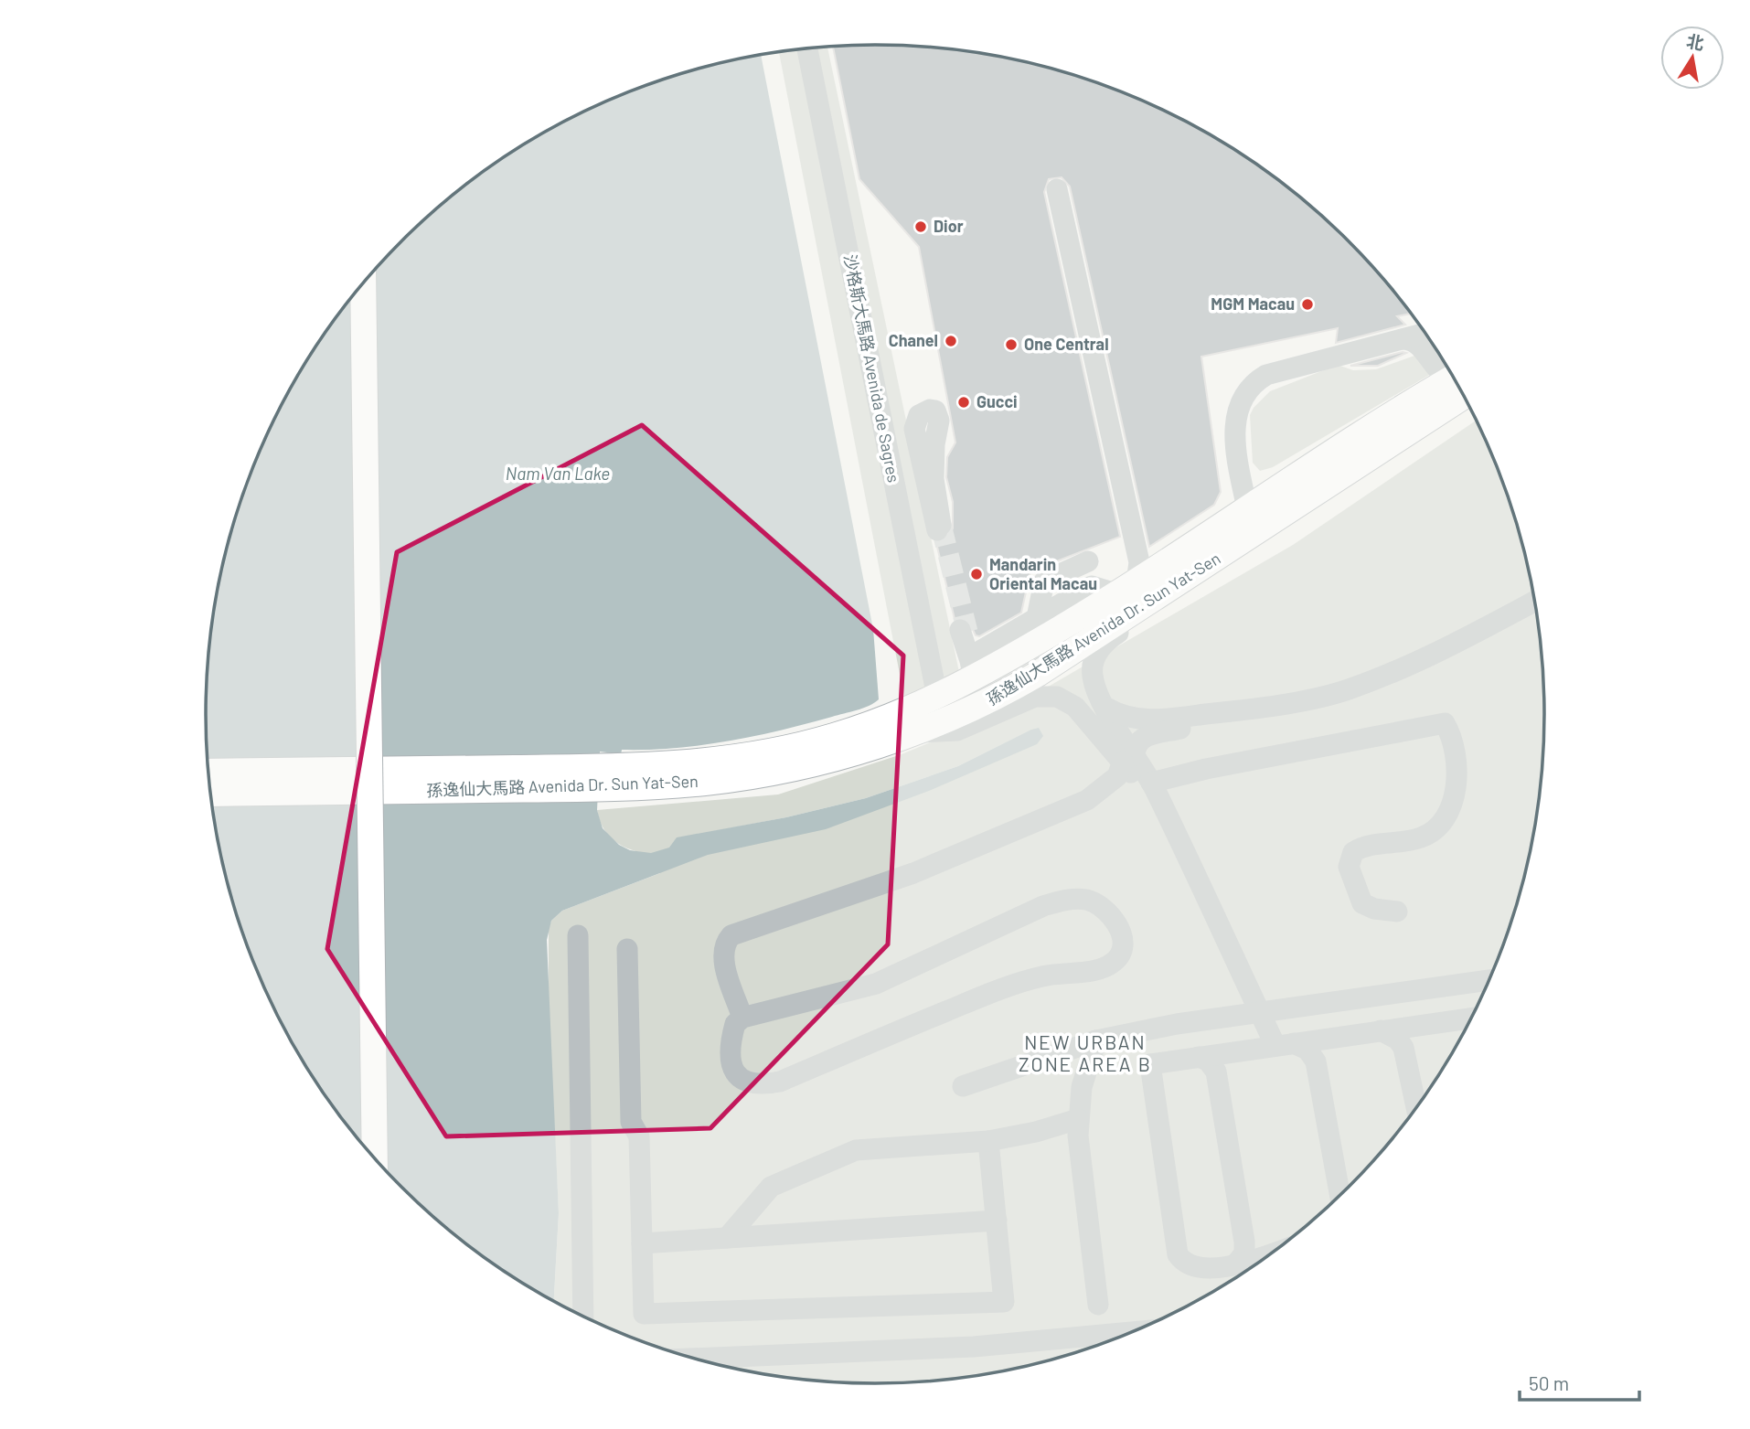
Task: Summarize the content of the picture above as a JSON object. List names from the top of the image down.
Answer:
{
  "streets": {
    "main road": ["孫逸仙大馬路 Avenida Dr. Sun Yat-Sen"],
    "street": ["沙格斯大馬路 Avenida de Sagres"]
  },
  "crossings": [
    ["沙格斯大馬路 Avenida de Sagres", "孫逸仙大馬路 Avenida Dr. Sun Yat-Sen"]
  ],
  "districts": ["NEW URBAN ZONE AREA B"],
  "water": ["Nam Van Lake"],
  "places": [
    "Dior",
    "MGM Macau",
    "Chanel",
    "One Central",
    "Gucci",
    "Mandarin Oriental Macau"
  ],
  "scale_bar": "50 m",
  "north": "top"
}
